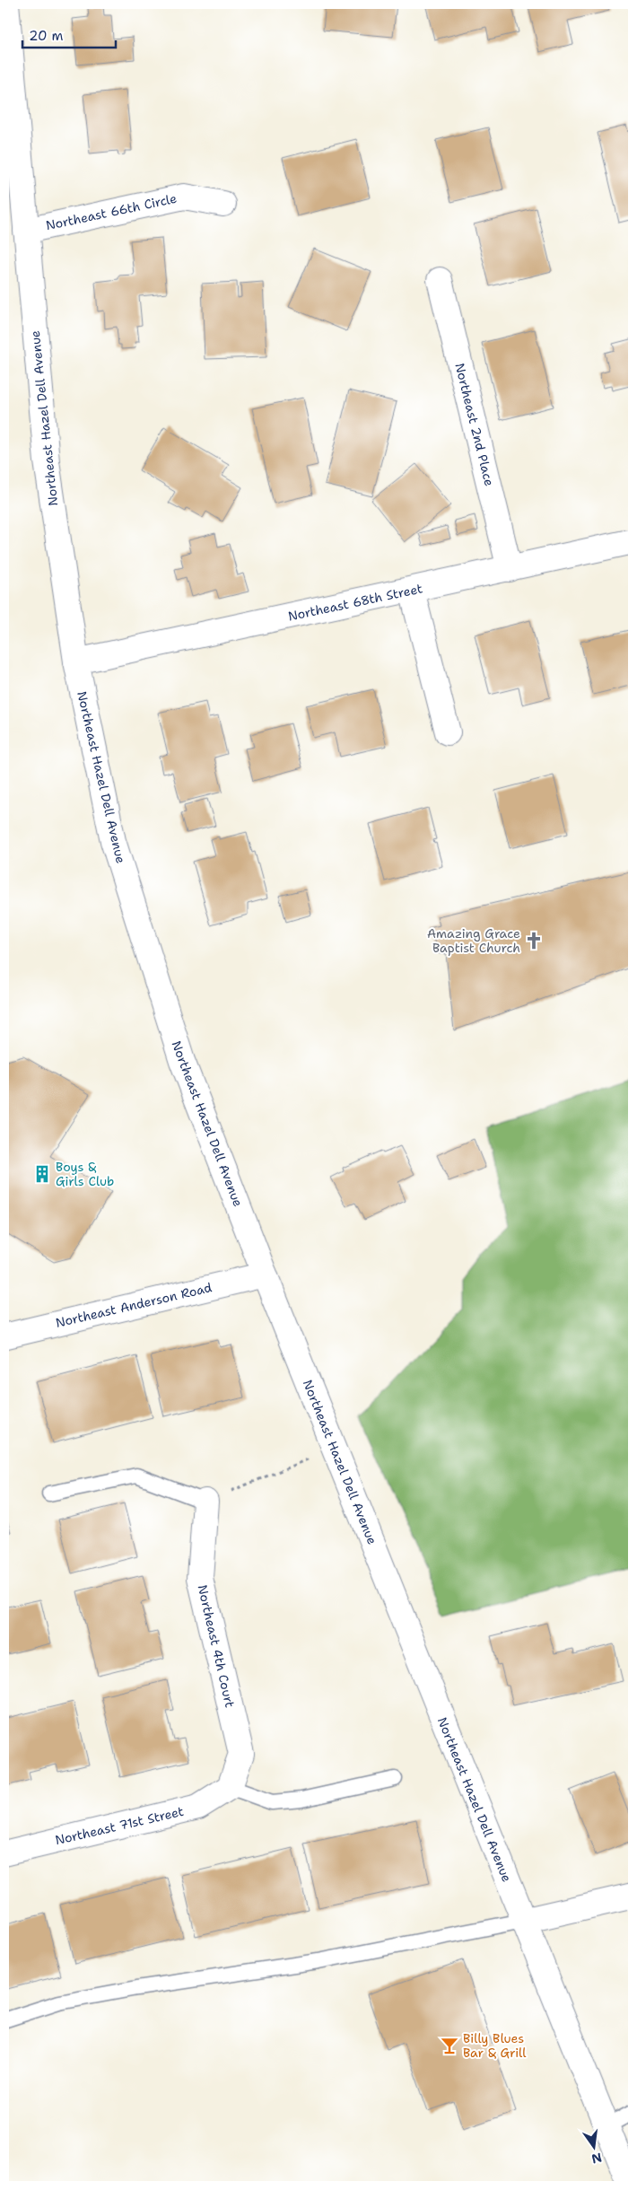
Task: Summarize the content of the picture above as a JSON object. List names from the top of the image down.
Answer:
{
  "streets": {
    "main road": [
      "Northeast 66th Circle",
      "Northeast Hazel Dell Avenue",
      "Northeast 2nd Place",
      "Northeast 68th Street",
      "Northeast Anderson Road",
      "Northeast 4th Court",
      "Northeast 71st Street"
    ]
  },
  "crossings": [
    ["Northeast 66th Circle", "Northeast Hazel Dell Avenue"],
    ["Northeast Hazel Dell Avenue", "Northeast 68th Street"],
    ["Northeast Hazel Dell Avenue", "Northeast Anderson Road"],
    ["Northeast 2nd Place", "Northeast 68th Street"],
    ["Northeast 4th Court", "Northeast 71st Street"]
  ],
  "places": {
    "church": ["Amazing Grace Baptist Church"],
    "building": ["Boys & Girls Club"],
    "bar": ["Billy Blues Bar & Grill"]
  },
  "scale_bar": "20 m",
  "north": "bottom"
}
